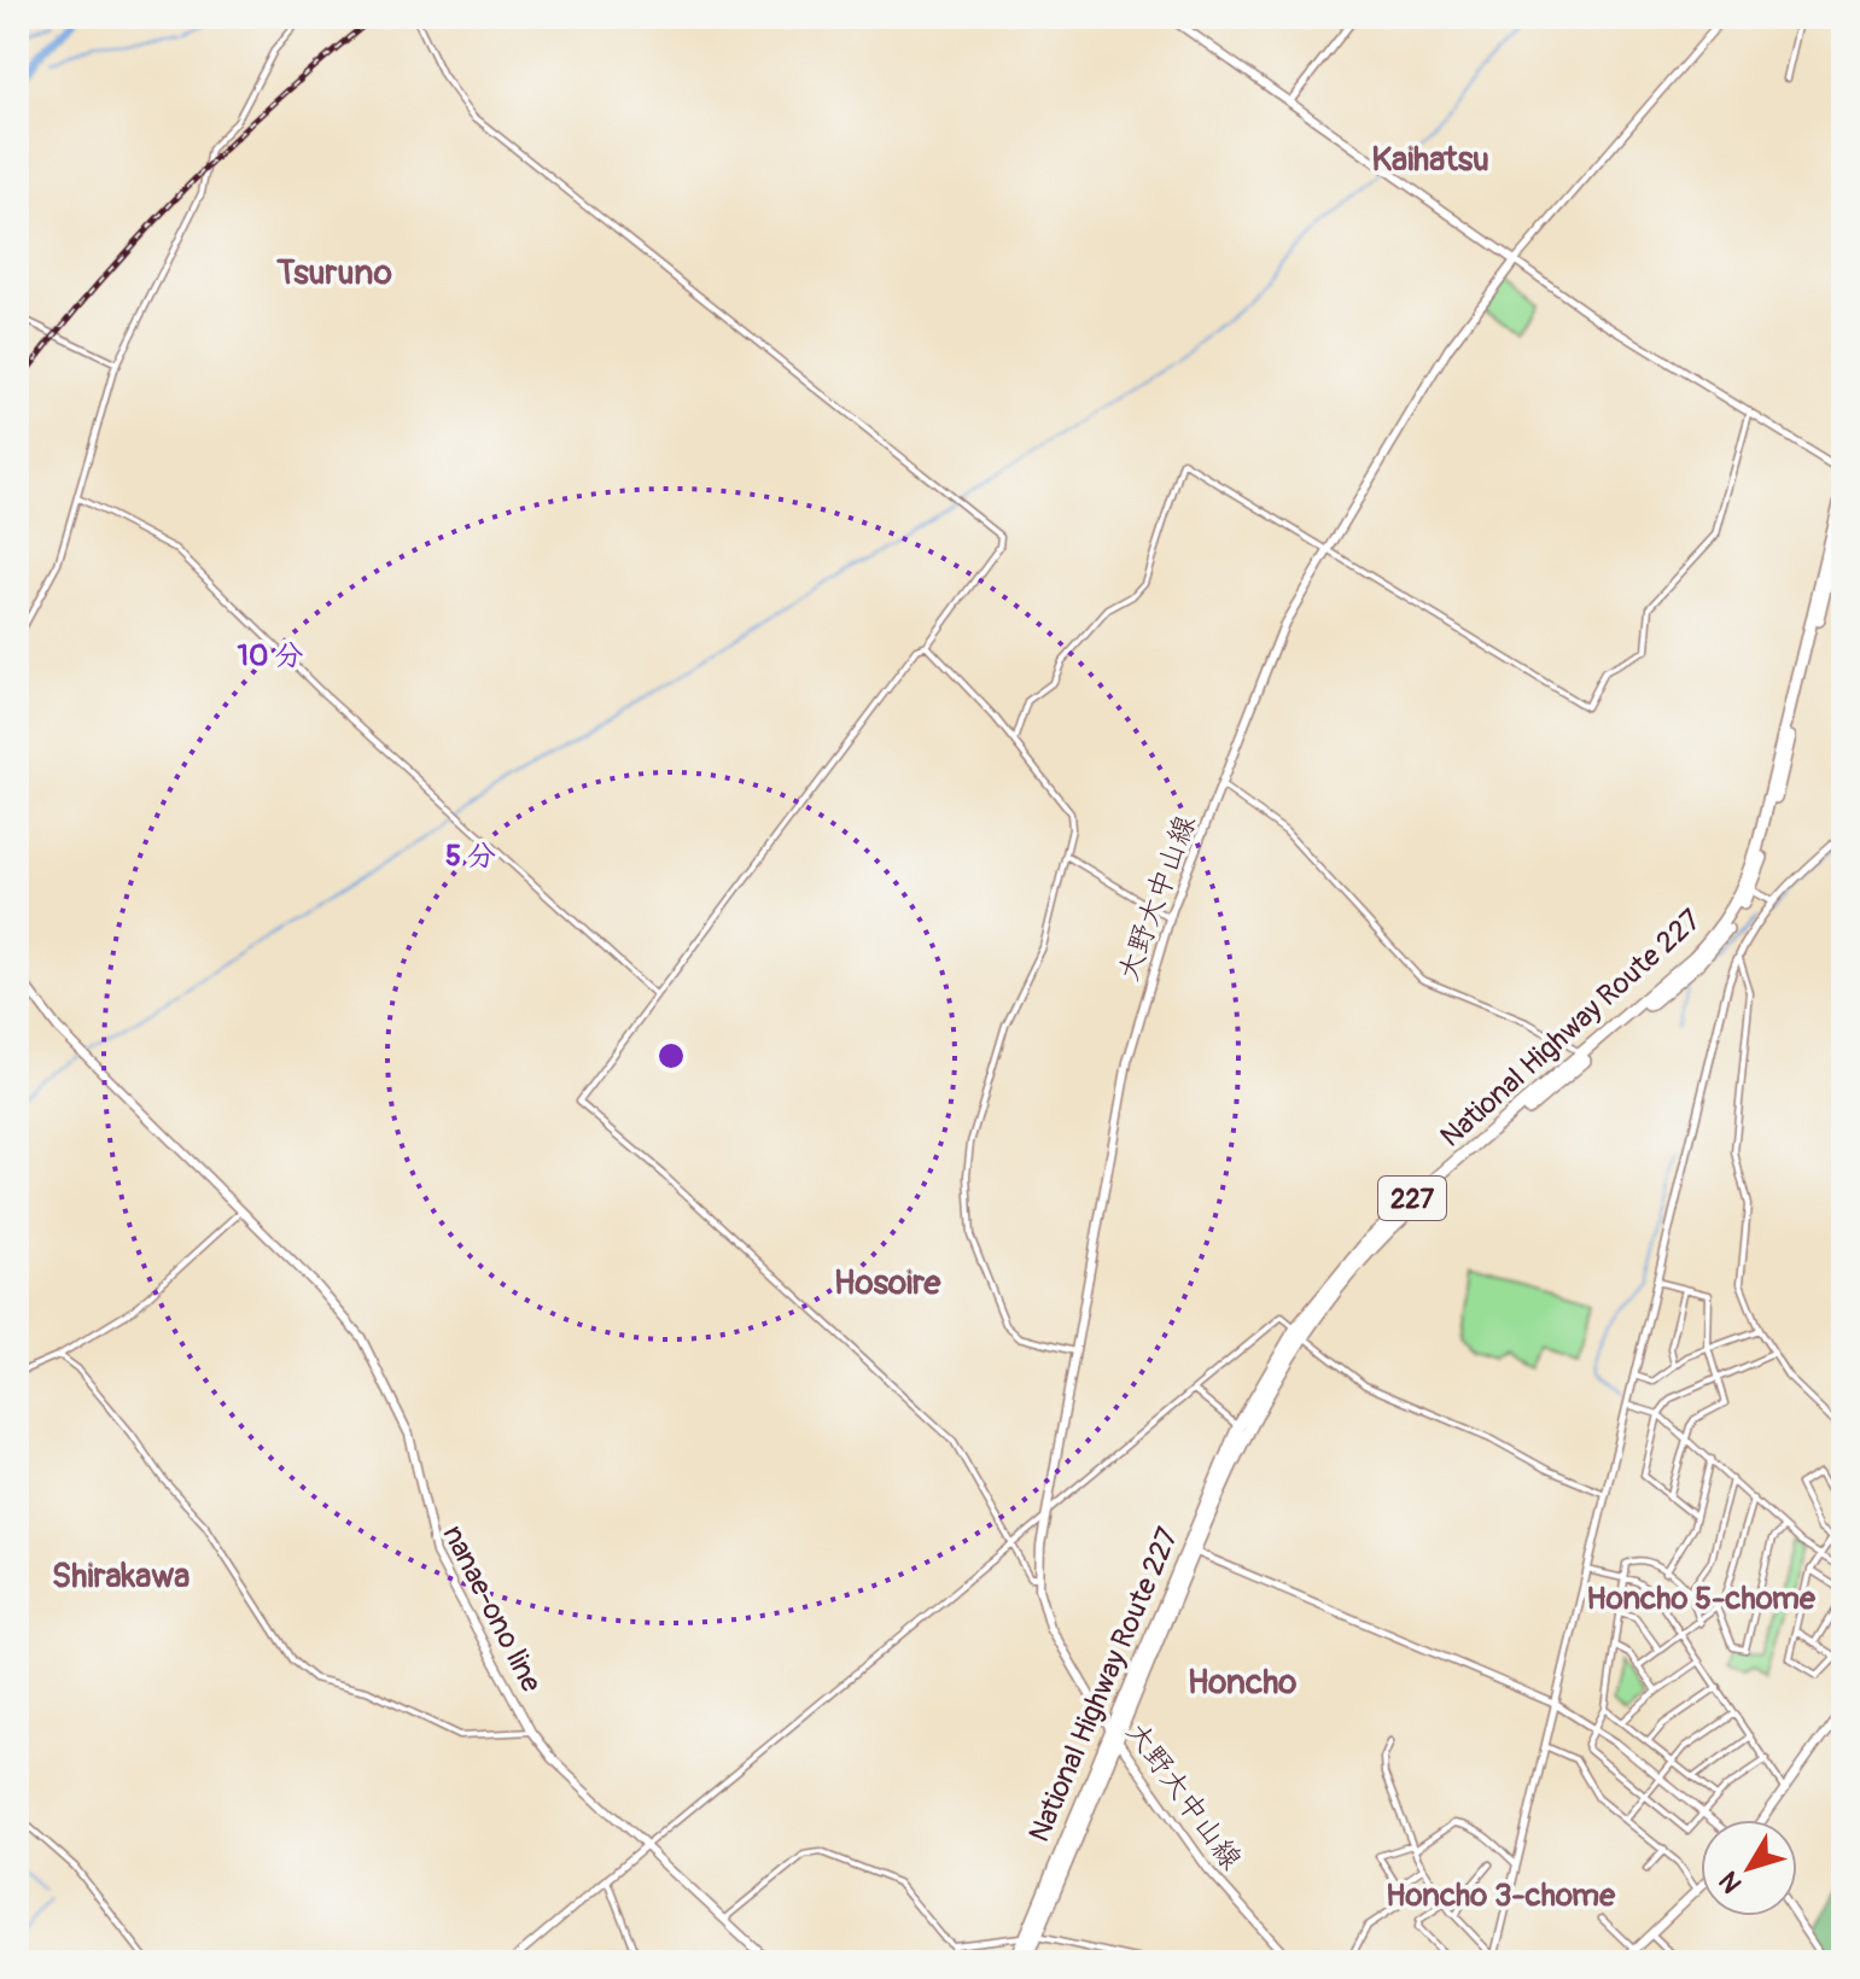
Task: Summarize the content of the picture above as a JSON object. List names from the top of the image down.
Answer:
{
  "streets": {
    "highway": ["National Highway Route 227", "227"],
    "main road": ["大野大中山線", "nanae-ono line"]
  },
  "crossings": [
    ["大野大中山線", "National Highway Route 227"]
  ],
  "districts": [
    "Kaihatsu",
    "Tsuruno",
    "Hosoire",
    "Shirakawa",
    "Honcho 5-chome",
    "Honcho",
    "Honcho 3-chome"
  ],
  "north": "bottom left",
  "rings": ["10 分", "5 分"]
}
